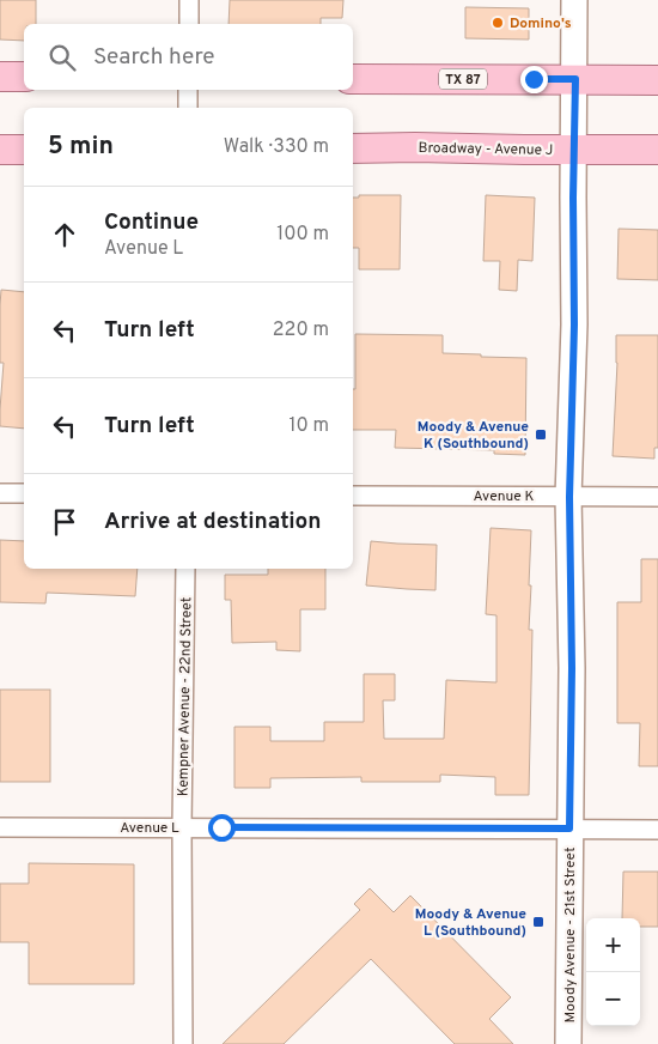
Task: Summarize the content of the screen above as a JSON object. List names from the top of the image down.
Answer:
{
  "streets": {
    "main road": ["TX 87", "Broadway - Avenue J", "Moody Avenue - 21st Street"],
    "street": ["Avenue K", "Kempner Avenue - 22nd Street", "Avenue L"]
  },
  "crossings": [
    ["TX 87", "Moody Avenue - 21st Street"],
    ["Broadway - Avenue J", "Moody Avenue - 21st Street"],
    ["Avenue K", "Moody Avenue - 21st Street"],
    ["Kempner Avenue - 22nd Street", "Avenue L"],
    ["Avenue L", "Moody Avenue - 21st Street"]
  ],
  "places": {
    "other": ["Domino's"],
    "transit": ["Moody & Avenue K (Southbound)", "Moody & Avenue L (Southbound)"]
  },
  "page": {
    "search": "Search here",
    "heading": ["5 min", "Walk · 330 m"],
    "list": [
      ["Continue", "Avenue L", "100 m"],
      ["Turn left", "220 m"],
      ["Turn left", "10 m"],
      "Arrive at destination"
    ],
    "map_buttons": ["+", "−"]
  }
}
